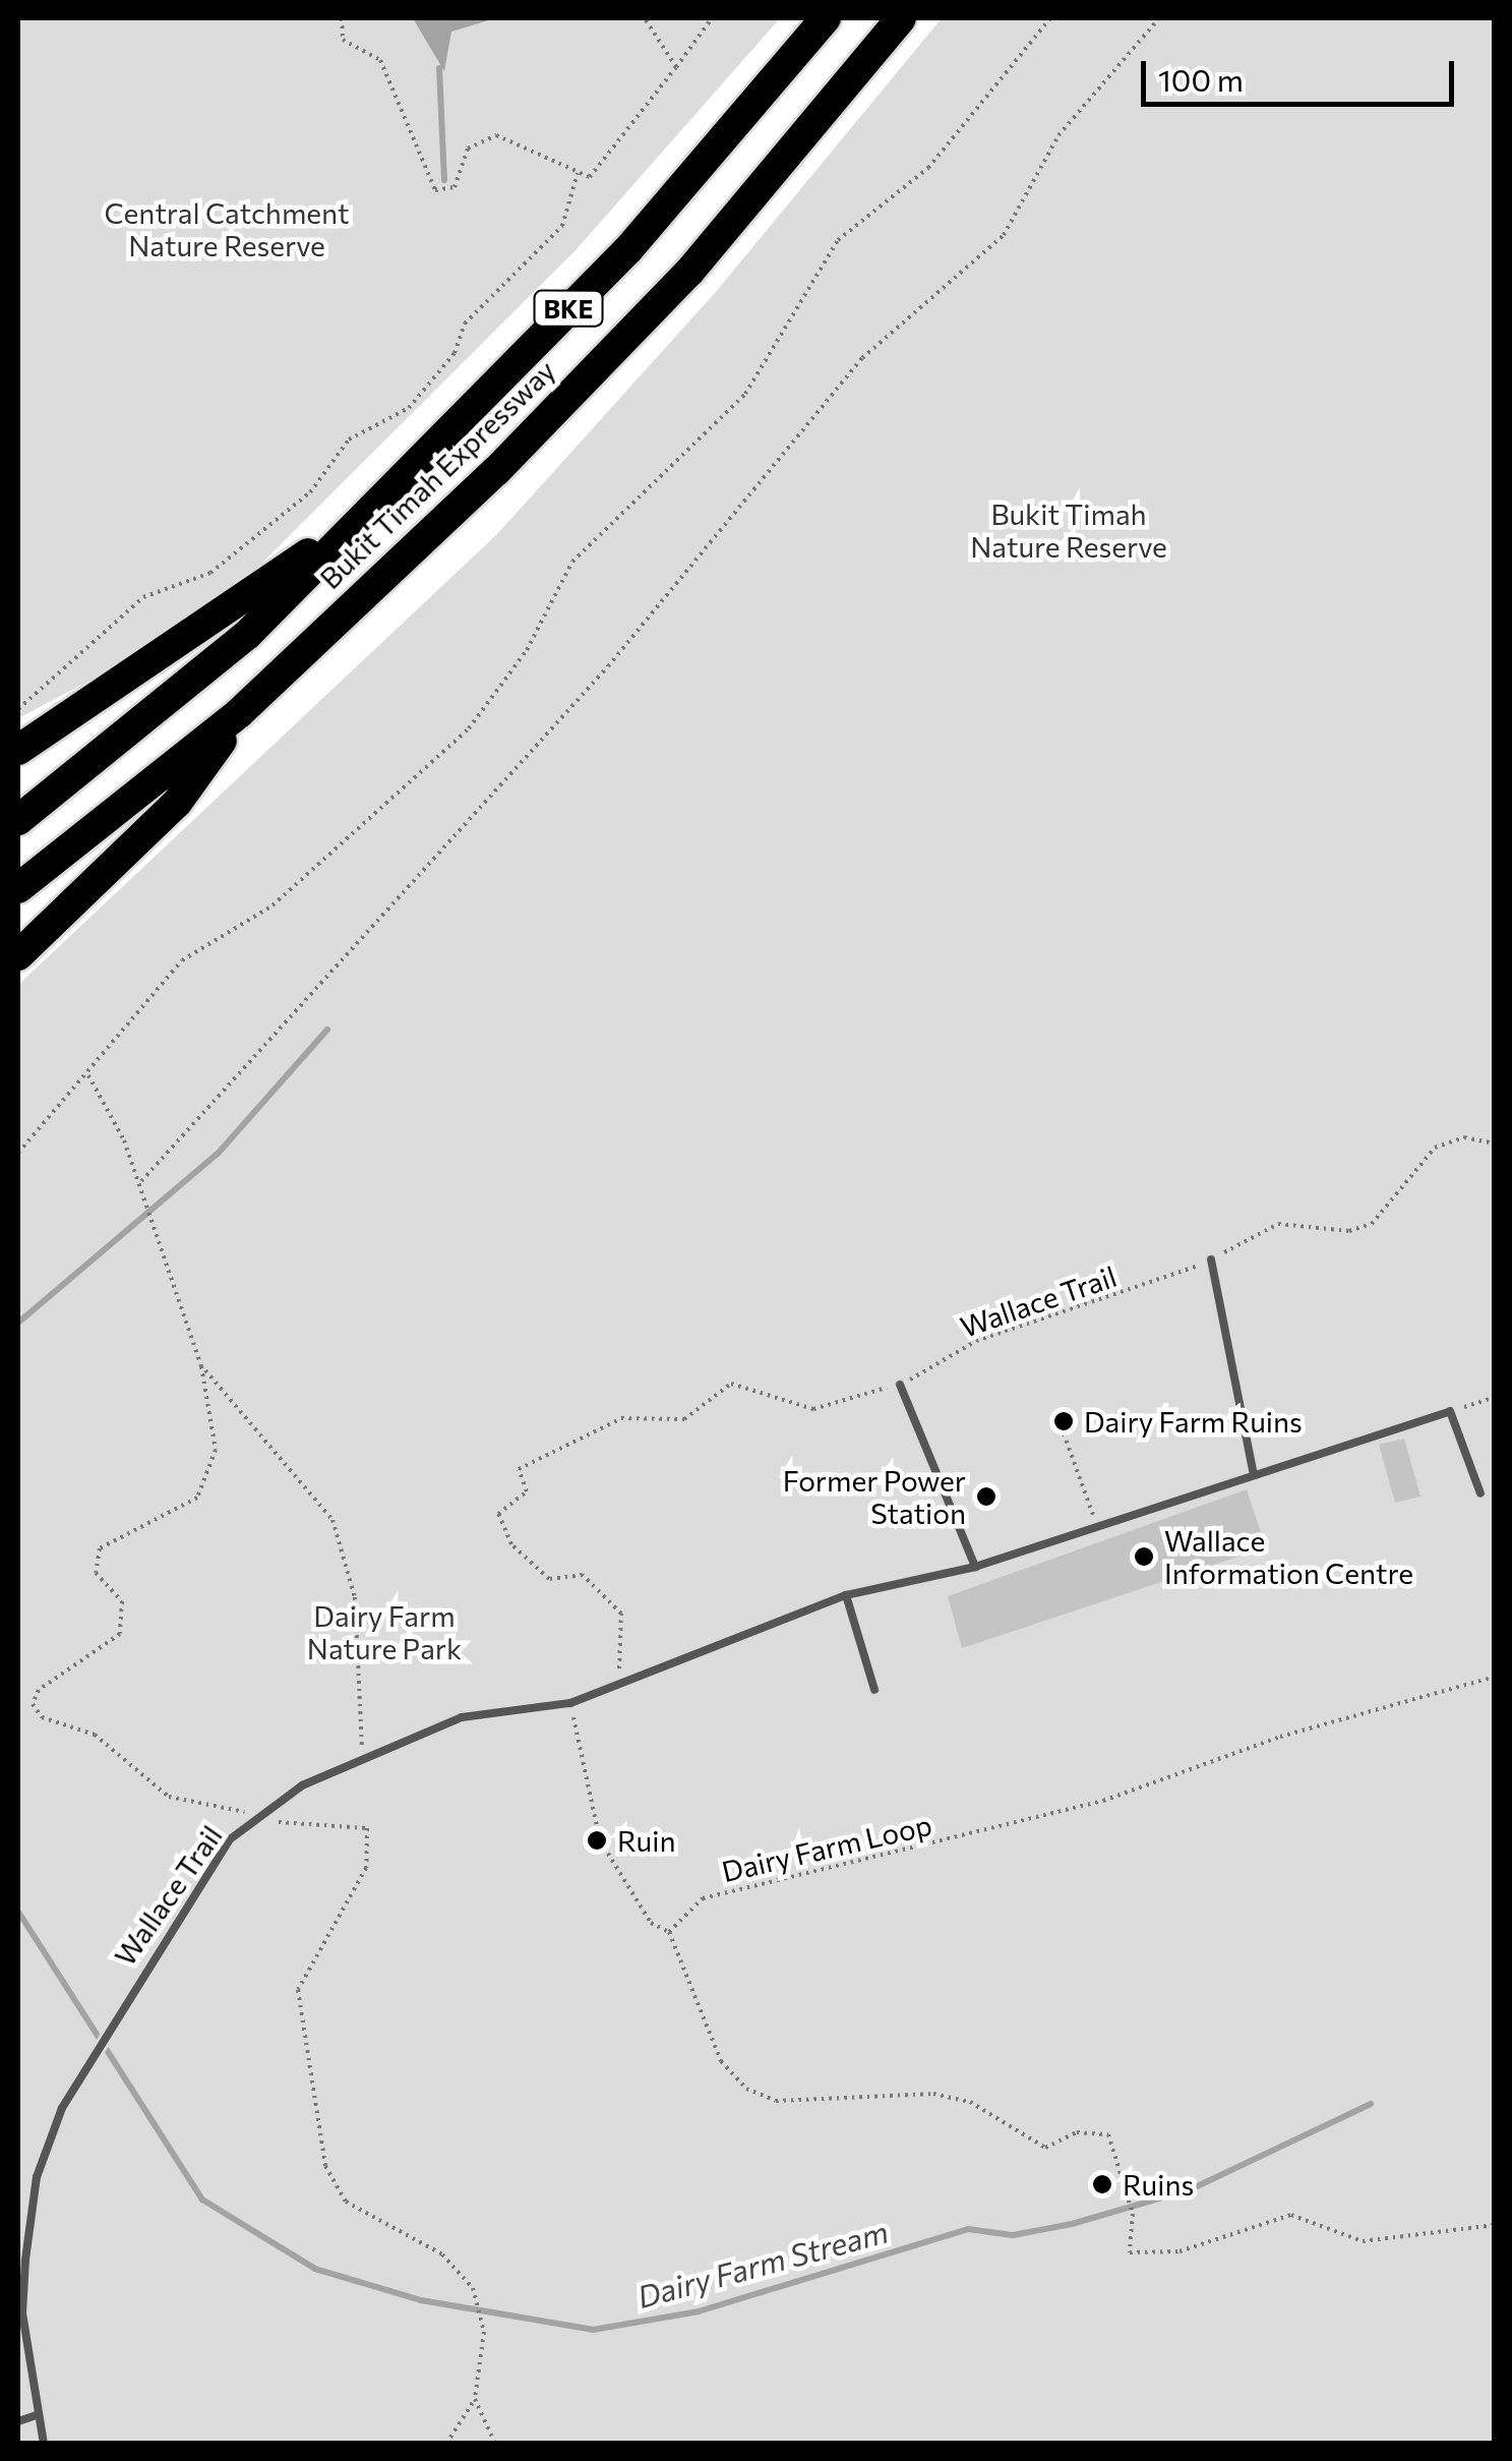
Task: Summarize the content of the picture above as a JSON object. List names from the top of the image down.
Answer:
{
  "streets": {
    "highway": ["BKE", "Bukit Timah Expressway"],
    "lane": ["Wallace Trail"],
    "path": ["Dairy Farm Loop"]
  },
  "water": ["Dairy Farm Stream"],
  "parks": ["Central Catchment Nature Reserve", "Bukit Timah Nature Reserve", "Dairy Farm Nature Park"],
  "places": [
    "Dairy Farm Ruins",
    "Former Power Station",
    "Wallace Information Centre",
    "Ruin",
    "Ruins"
  ],
  "scale_bar": "100 m"
}
